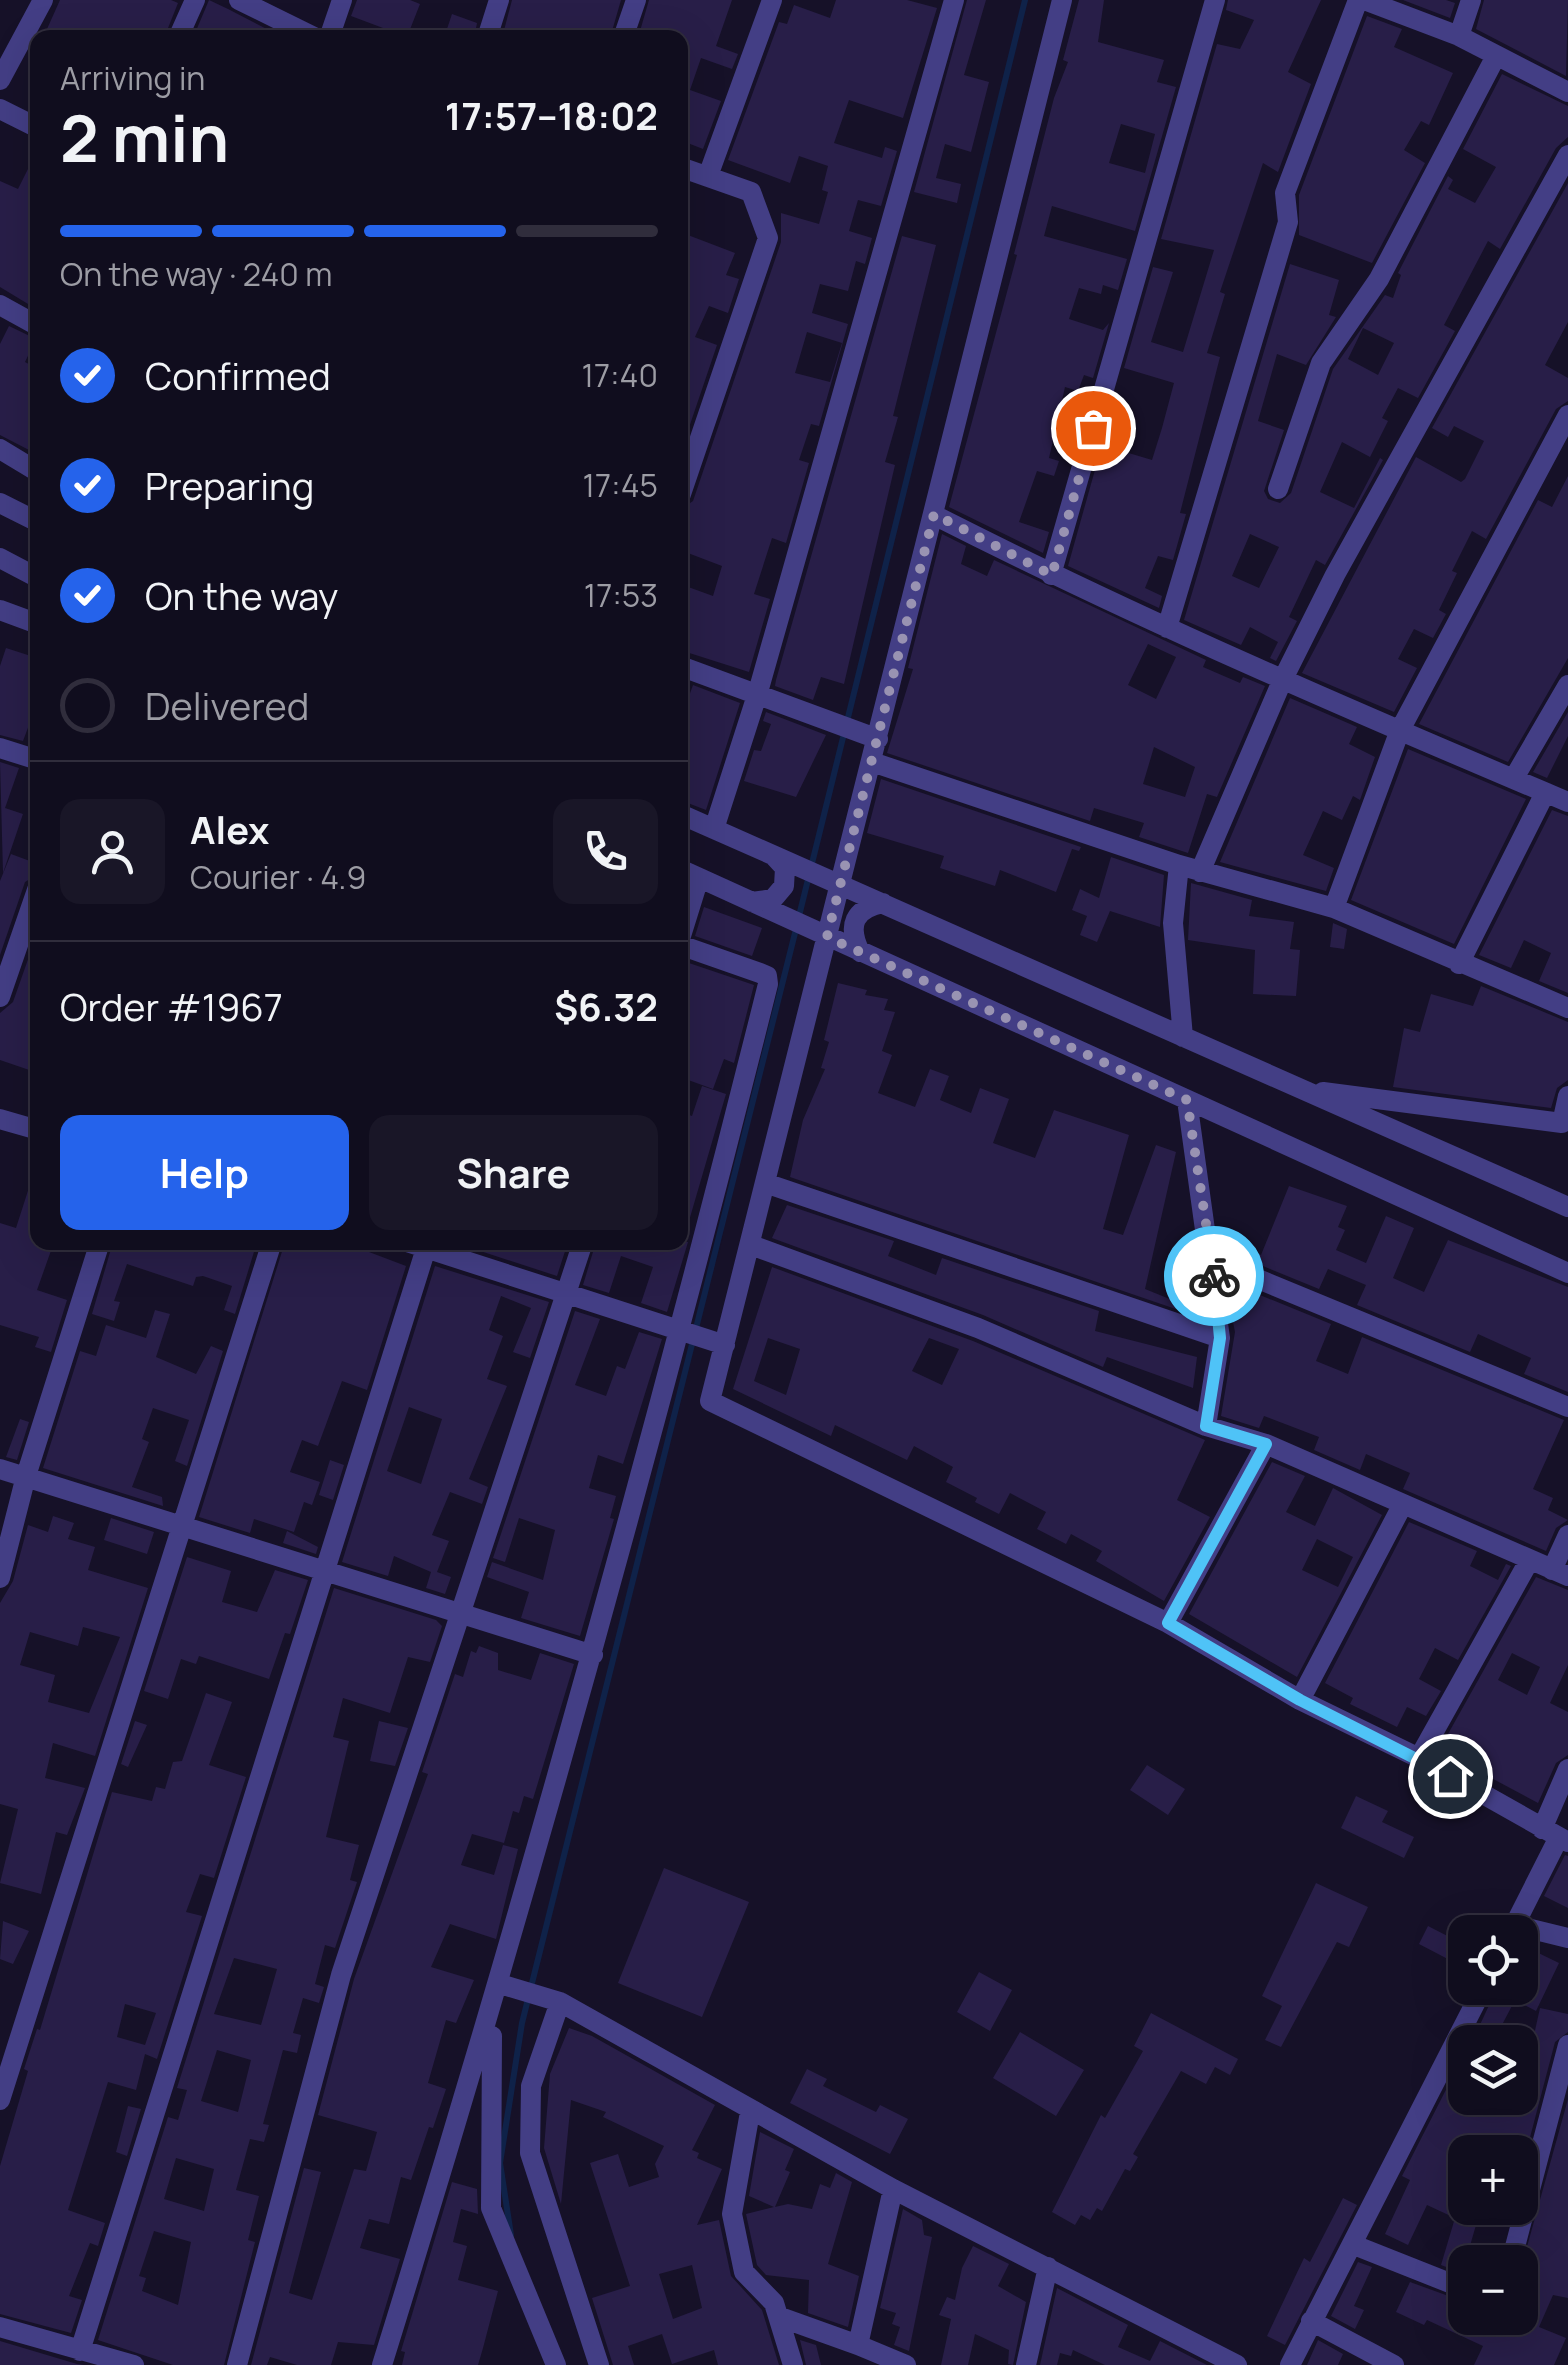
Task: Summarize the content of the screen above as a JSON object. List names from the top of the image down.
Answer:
{
  "page": {
    "heading": ["2 min", "Arriving in", "17:57–18:02"],
    "panel": [
      "Alex",
      "Courier · 4.9",
      "Order #1967",
      "$6.32"
    ],
    "bar": "On the way · 240 m",
    "list": [
      ["Confirmed", "17:40"],
      ["Preparing", "17:45"],
      ["On the way", "17:53"],
      "Delivered"
    ],
    "buttons": ["Help", "Share"],
    "map_buttons": ["+", "−"]
  }
}
